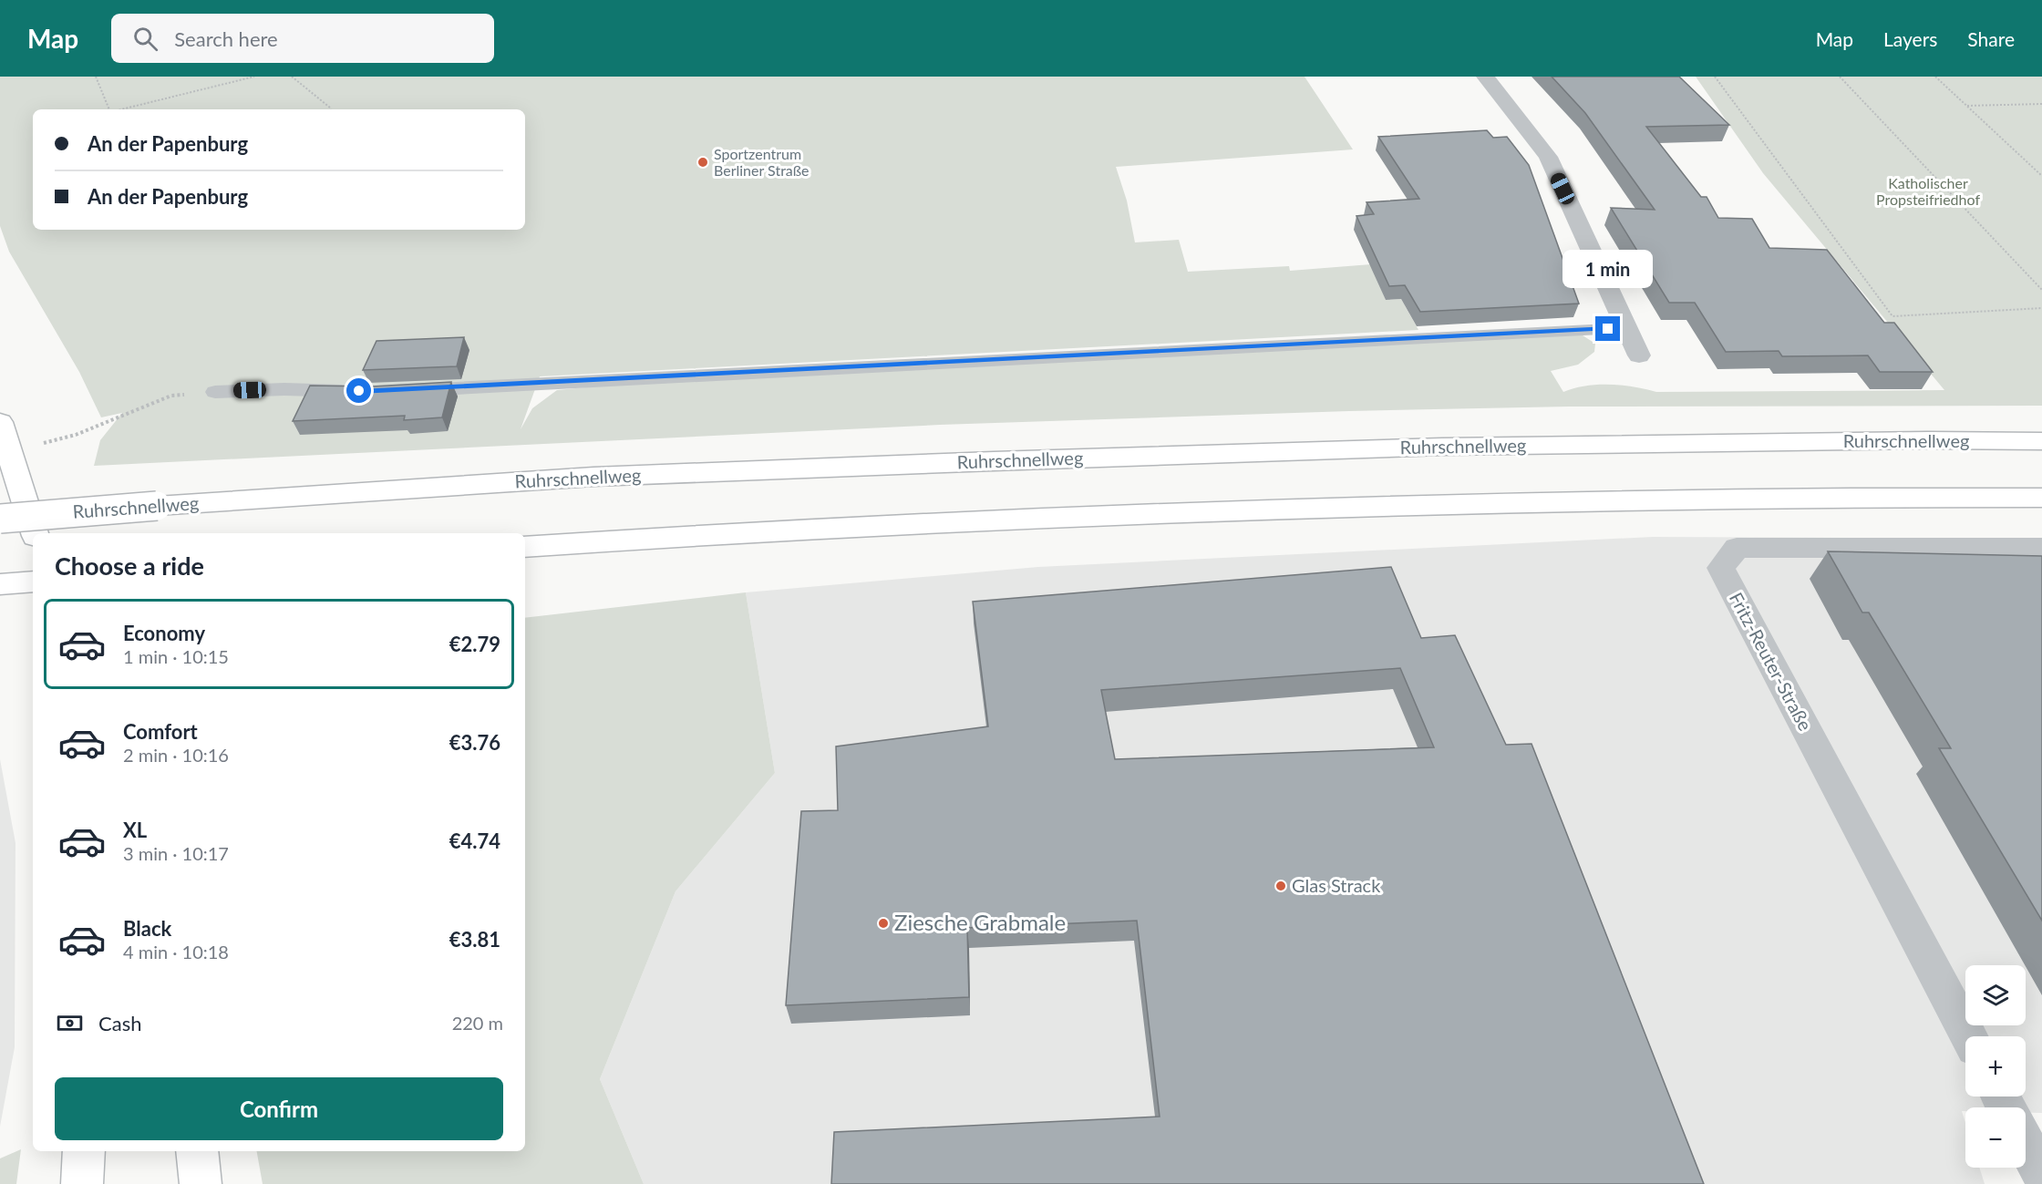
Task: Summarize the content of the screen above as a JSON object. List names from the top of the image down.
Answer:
{
  "streets": {
    "main road": ["Ruhrschnellweg"],
    "street": ["Fritz-Reuter-Straße"]
  },
  "parks": ["Katholischer Propsteifriedhof"],
  "places": ["Sportzentrum Berliner Straße", "Glas Strack", "Ziesche Grabmale"],
  "page": {
    "header": "Map",
    "search": "Search here",
    "nav": ["Map", "Layers", "Share"],
    "banner": ["An der Papenburg", "An der Papenburg"],
    "bubble": "1 min",
    "heading": "Choose a ride",
    "list": [
      {
        "name": "Economy",
        "note": "1 min · 10:15",
        "value": "€2.79"
      },
      {
        "name": "Comfort",
        "note": "2 min · 10:16",
        "value": "€3.76"
      },
      {
        "name": "XL",
        "note": "3 min · 10:17",
        "value": "€4.74"
      },
      {
        "name": "Black",
        "note": "4 min · 10:18",
        "value": "€3.81"
      }
    ],
    "map_buttons": ["+", "−"],
    "pay": ["Cash", "220 m"],
    "buttons": "Confirm"
  }
}
